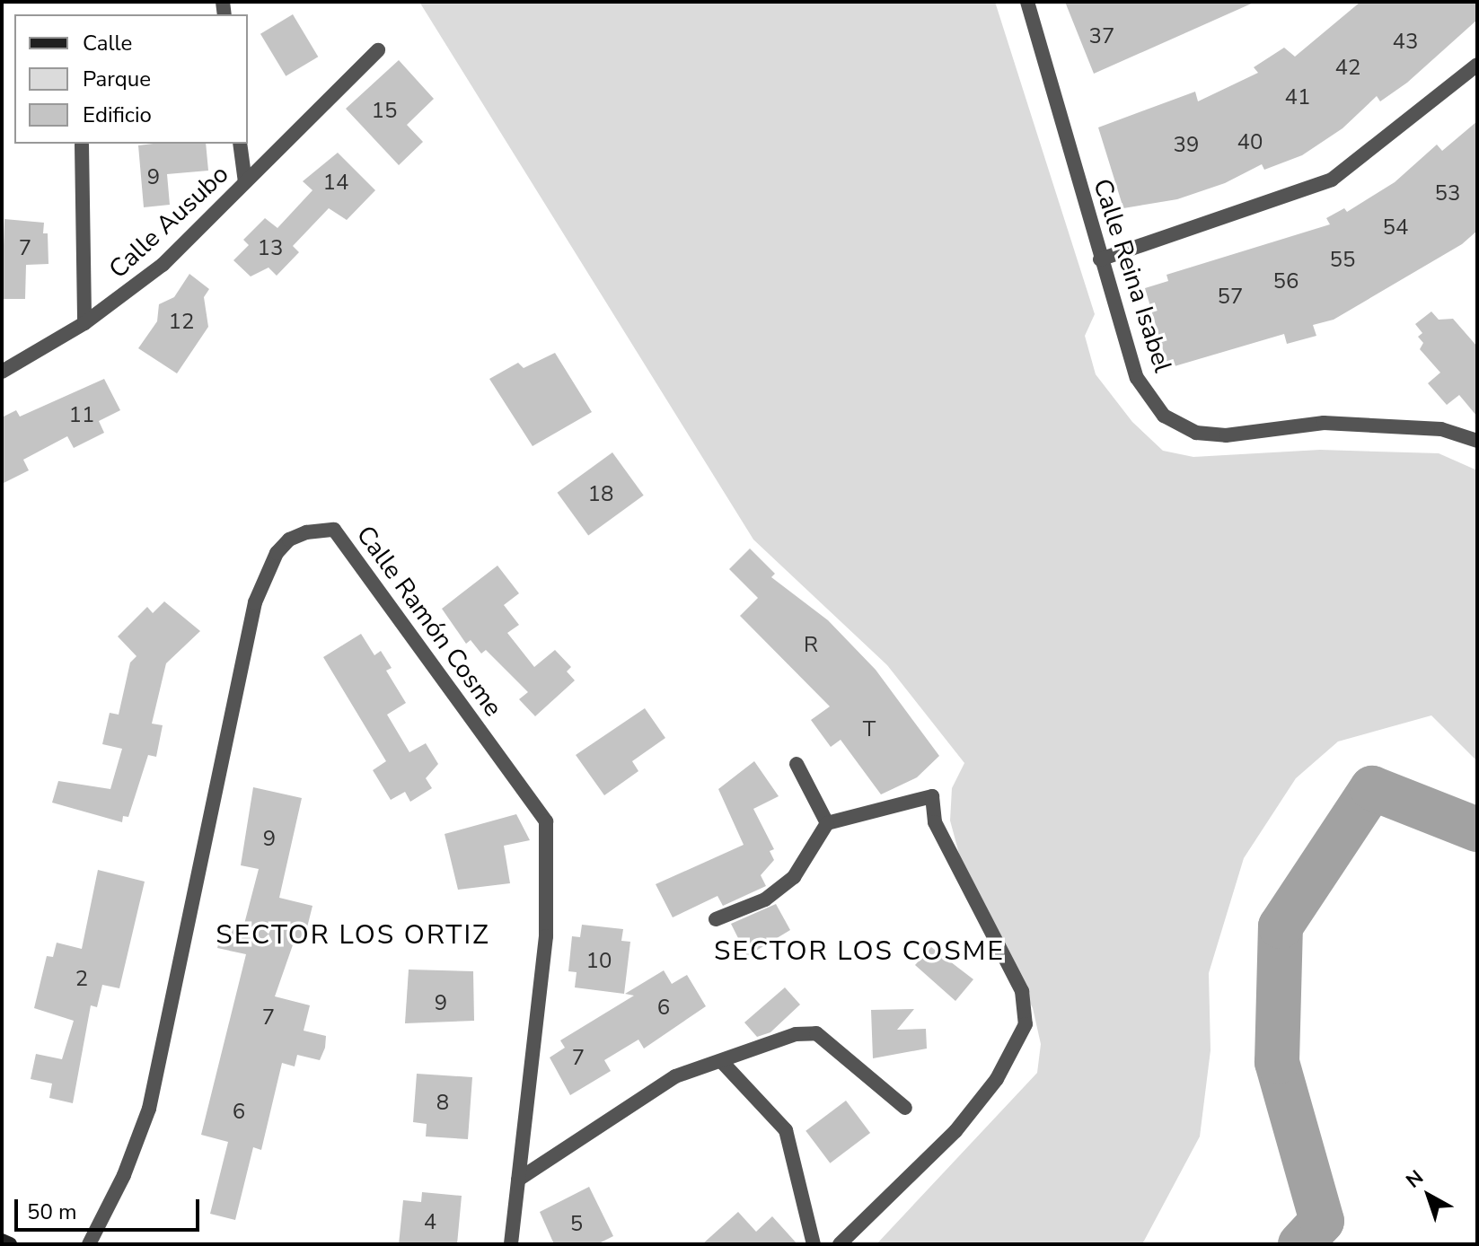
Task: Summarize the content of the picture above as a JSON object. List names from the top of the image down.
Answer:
{
  "streets": {
    "street": ["Calle Ausubo", "Calle Reina Isabel", "Calle Ramón Cosme"]
  },
  "districts": ["SECTOR LOS ORTIZ", "SECTOR LOS COSME"],
  "house_numbers": [
    "37",
    "43",
    "42",
    "41",
    "15",
    "40",
    "39",
    "9",
    "14",
    "53",
    "54",
    "7",
    "13",
    "55",
    "56",
    "57",
    "12",
    "11",
    "18",
    "R",
    "T",
    "9",
    "10",
    "2",
    "9",
    "6",
    "7",
    "7",
    "8",
    "6",
    "4",
    "5"
  ],
  "legend": ["Calle", "Parque", "Edificio"],
  "scale_bar": "50 m",
  "north": "top left"
}
